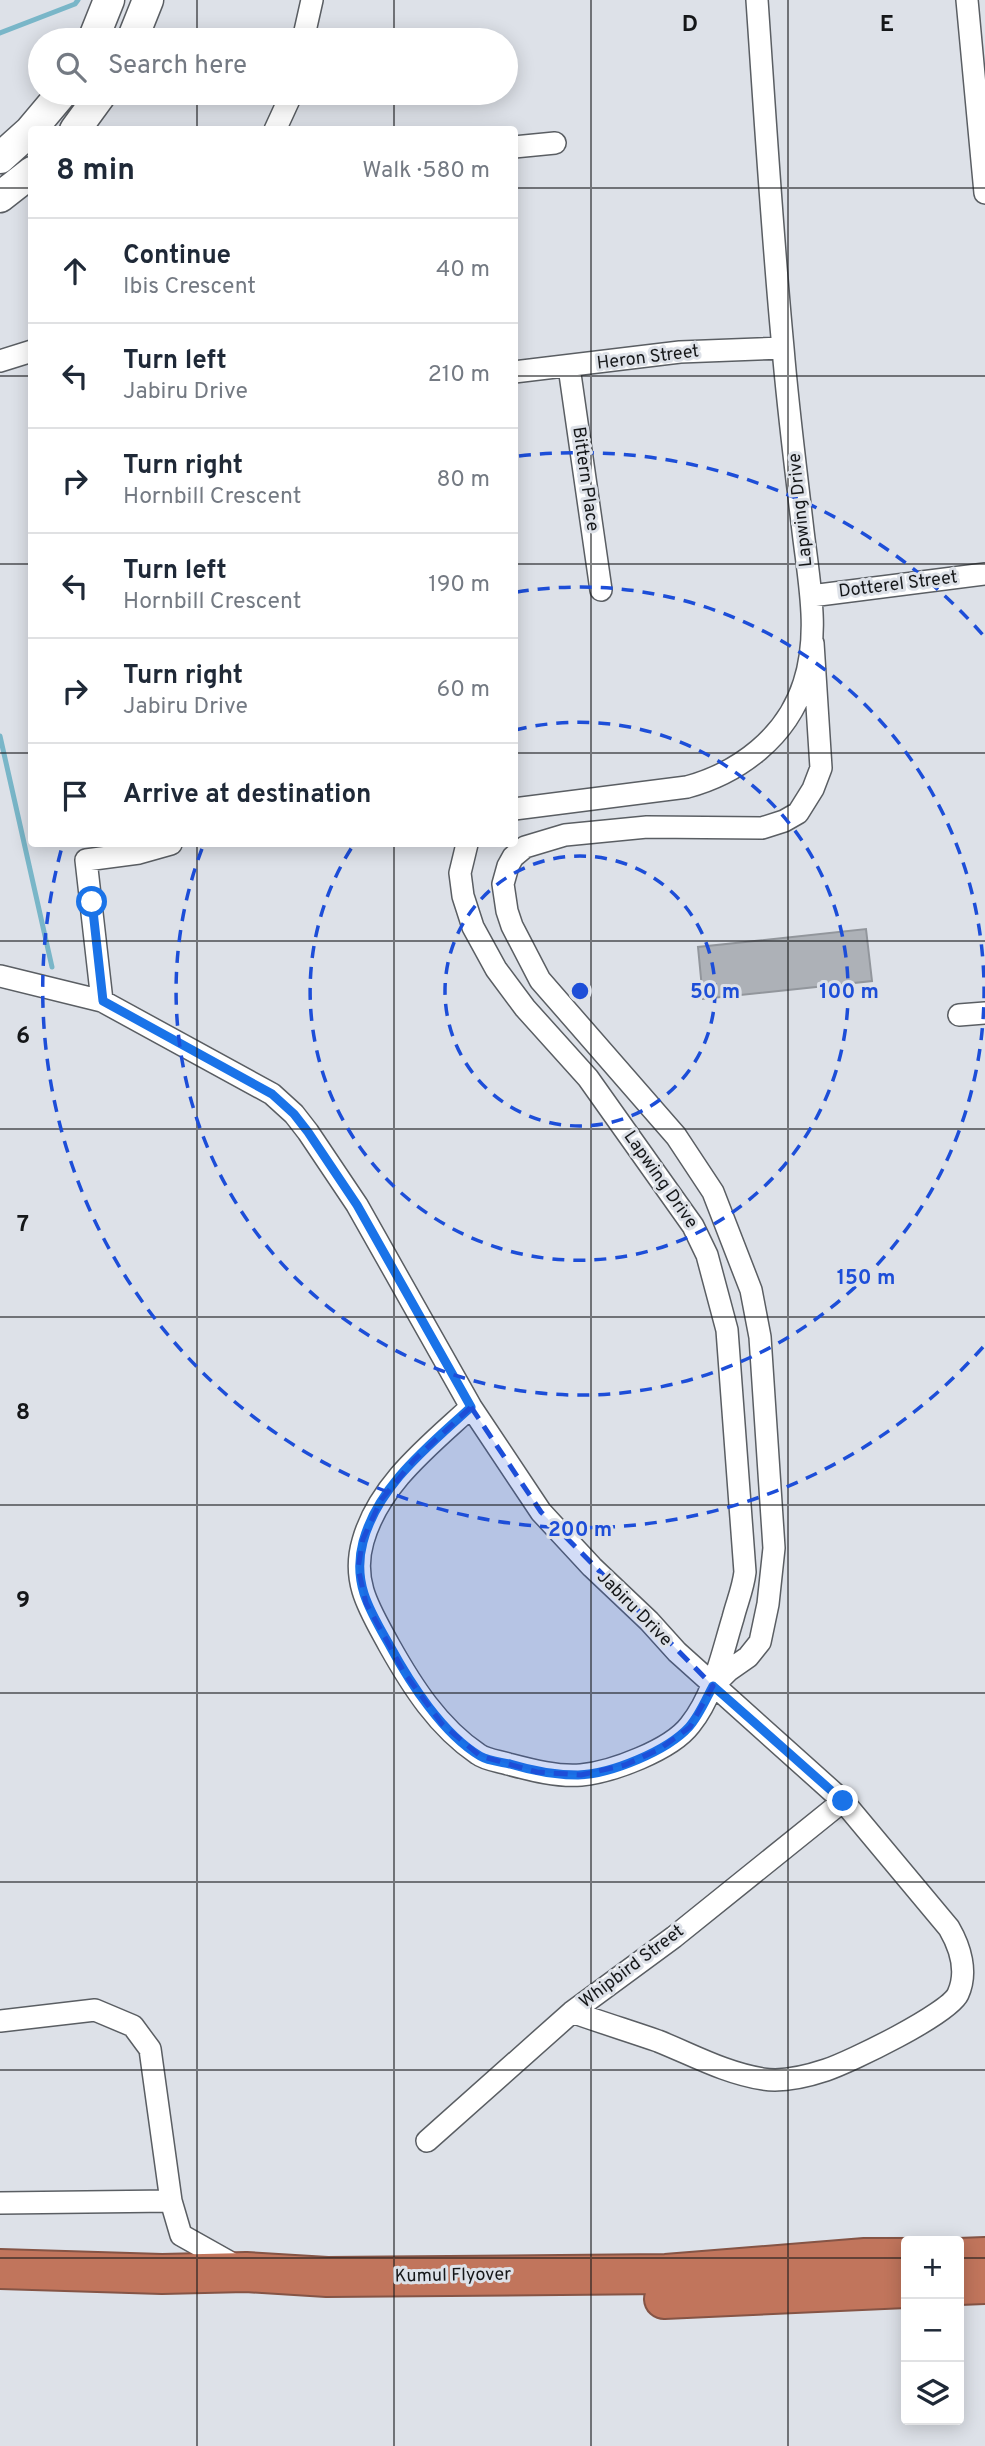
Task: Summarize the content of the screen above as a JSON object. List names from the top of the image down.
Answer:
{
  "streets": {
    "highway": ["Kumul Flyover"],
    "street": [
      "Heron Street",
      "Bittern Place",
      "Lapwing Drive",
      "Dotterel Street",
      "Jabiru Drive",
      "Whipbird Street"
    ]
  },
  "crossings": [
    ["Heron Street", "Bittern Place"],
    ["Heron Street", "Lapwing Drive"],
    ["Lapwing Drive", "Dotterel Street"],
    ["Lapwing Drive", "Jabiru Drive"],
    ["Jabiru Drive", "Whipbird Street"]
  ],
  "page": {
    "search": "Search here",
    "heading": ["8 min", "Walk · 580 m"],
    "list": [
      ["Continue", "Ibis Crescent", "40 m"],
      ["Turn left", "Jabiru Drive", "210 m"],
      ["Turn right", "Hornbill Crescent", "80 m"],
      ["Turn left", "Hornbill Crescent", "190 m"],
      ["Turn right", "Jabiru Drive", "60 m"],
      "Arrive at destination"
    ],
    "map_buttons": ["+", "−"]
  },
  "grid": {
    "columns": ["D", "E"],
    "rows": [
      "6",
      "7",
      "8",
      "9"
    ]
  },
  "rings": [
    "50 m",
    "100 m",
    "150 m",
    "200 m"
  ]
}
